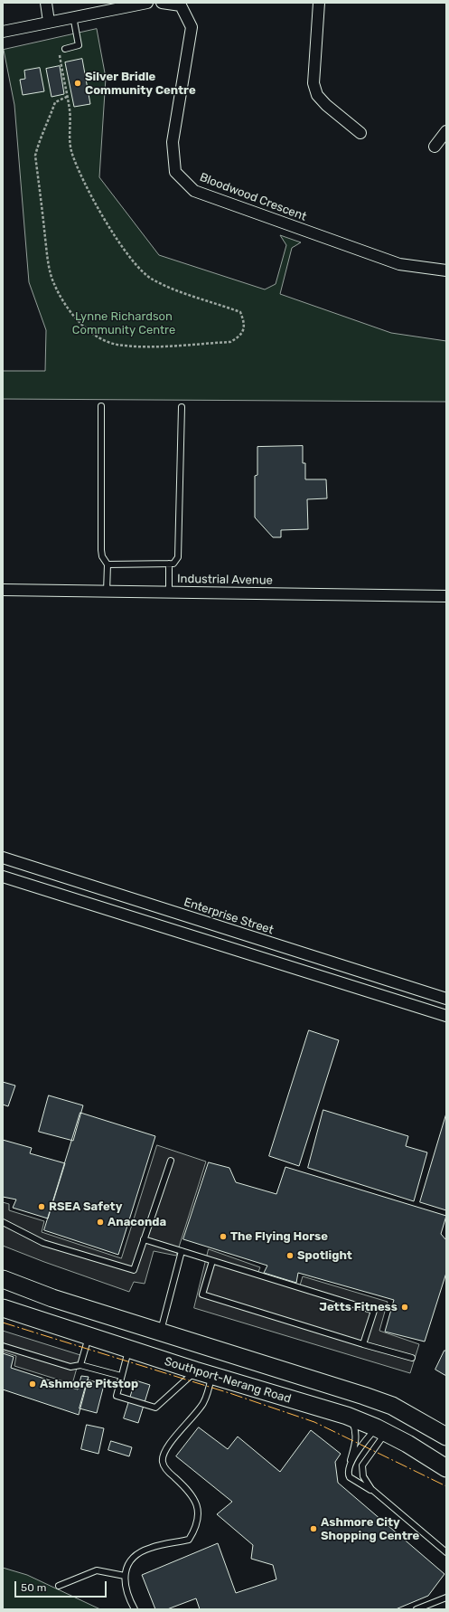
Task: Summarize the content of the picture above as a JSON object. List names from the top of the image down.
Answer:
{
  "streets": {
    "main road": ["Southport-Nerang Road"],
    "street": ["Bloodwood Crescent", "Industrial Avenue", "Enterprise Street"]
  },
  "parks": ["Lynne Richardson Community Centre"],
  "places": [
    "Silver Bridle Community Centre",
    "RSEA Safety",
    "Anaconda",
    "The Flying Horse",
    "Spotlight",
    "Jetts Fitness",
    "Ashmore Pitstop",
    "Ashmore City Shopping Centre"
  ],
  "scale_bar": "50 m"
}
